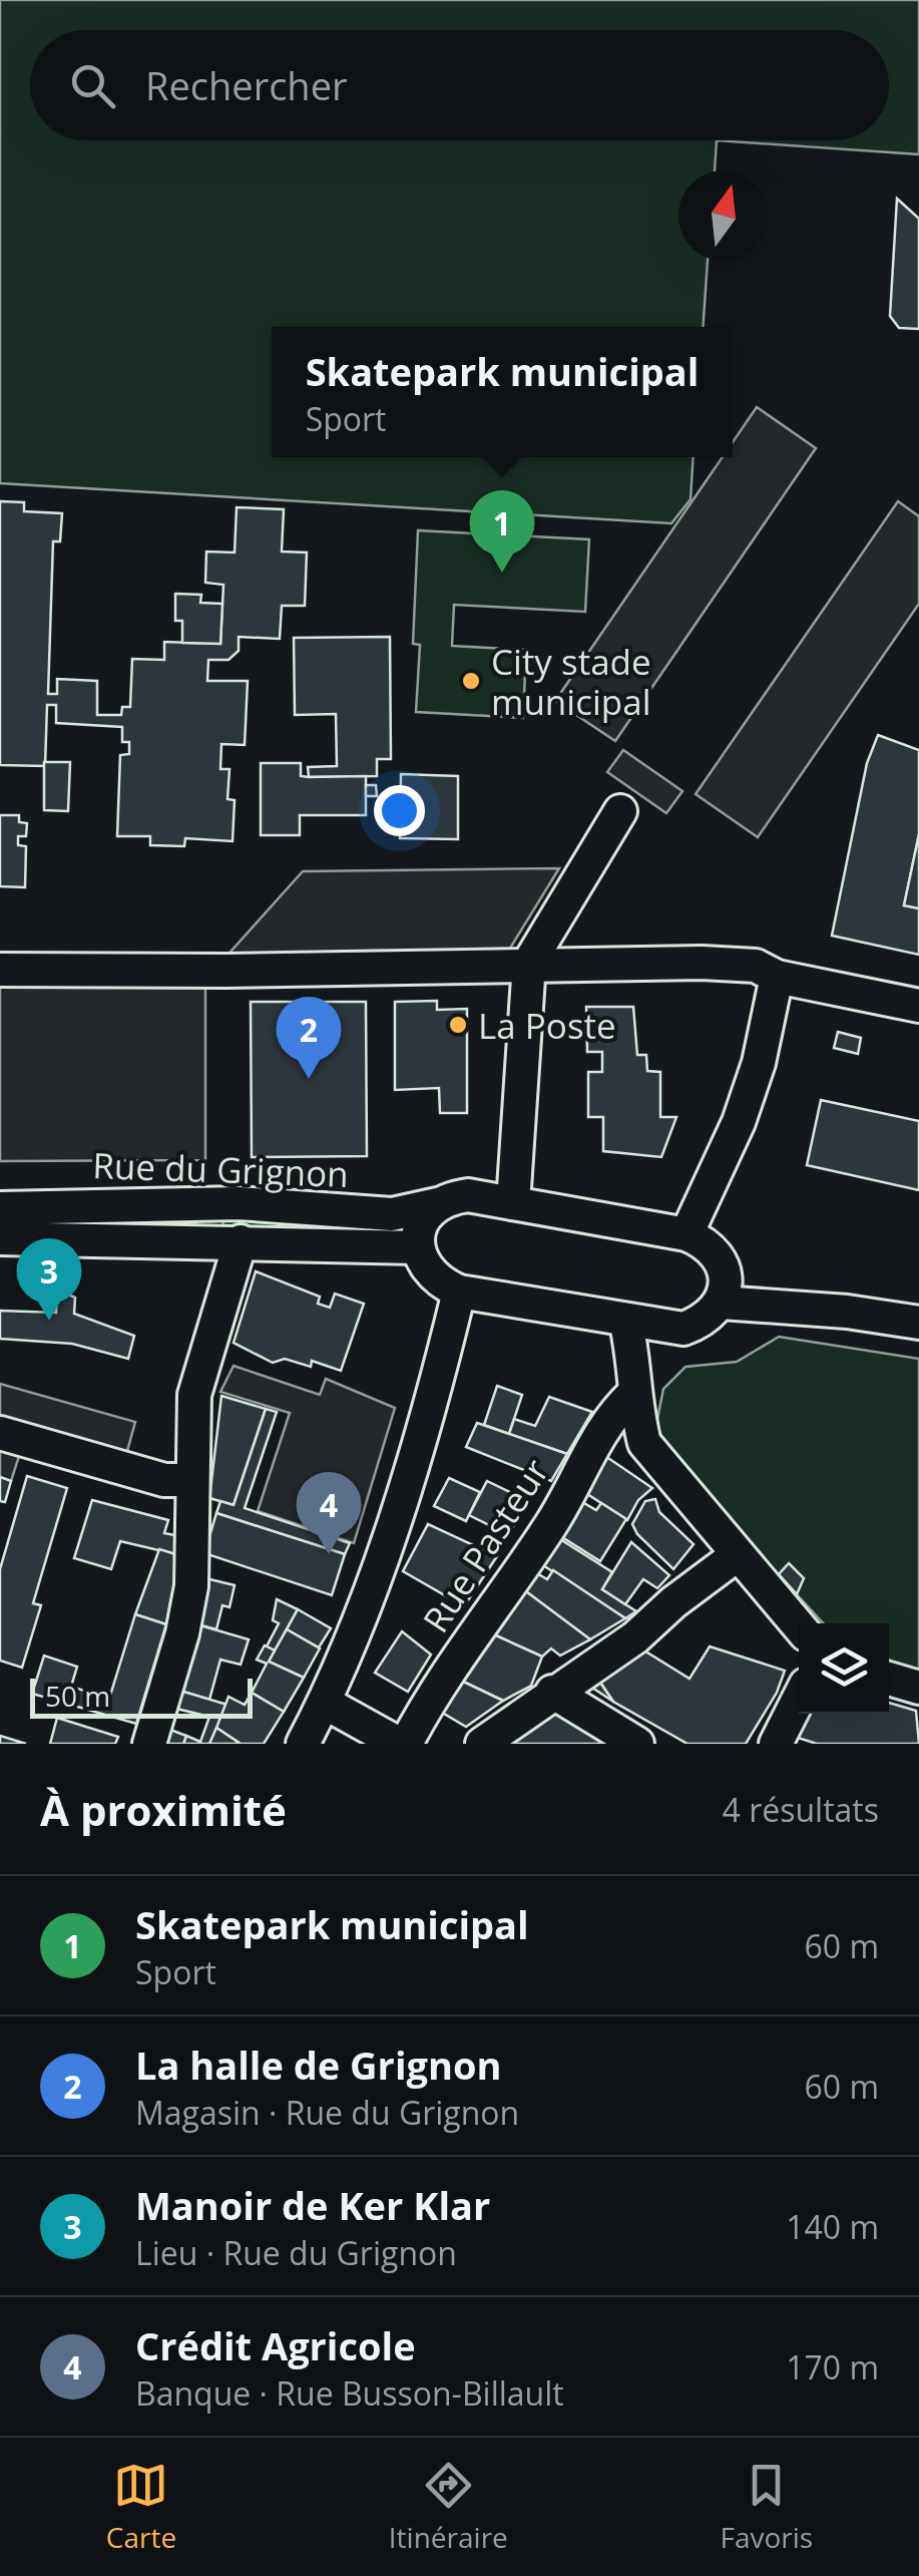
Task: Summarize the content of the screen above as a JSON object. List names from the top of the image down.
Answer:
{
  "streets": {
    "street": ["Rue du Grignon", "Rue Pasteur"]
  },
  "places": ["City stade municipal", "La Poste"],
  "scale_bar": "50 m",
  "north": "top",
  "page": {
    "search": "Rechercher",
    "popup": ["Skatepark municipal", "Sport"],
    "pins": [
      "1",
      "2",
      "3",
      "4"
    ],
    "scale": "50 m",
    "heading": ["À proximité", "4 résultats"],
    "list": [
      {
        "mark": "1",
        "name": "Skatepark municipal",
        "note": "Sport",
        "value": "60 m"
      },
      {
        "mark": "2",
        "name": "La halle de Grignon",
        "note": "Magasin · Rue du Grignon",
        "value": "60 m"
      },
      {
        "mark": "3",
        "name": "Manoir de Ker Klar",
        "note": "Lieu · Rue du Grignon",
        "value": "140 m"
      },
      {
        "mark": "4",
        "name": "Crédit Agricole",
        "note": "Banque · Rue Busson-Billault",
        "value": "170 m"
      }
    ],
    "nav": ["Carte", "Itinéraire", "Favoris"]
  }
}
